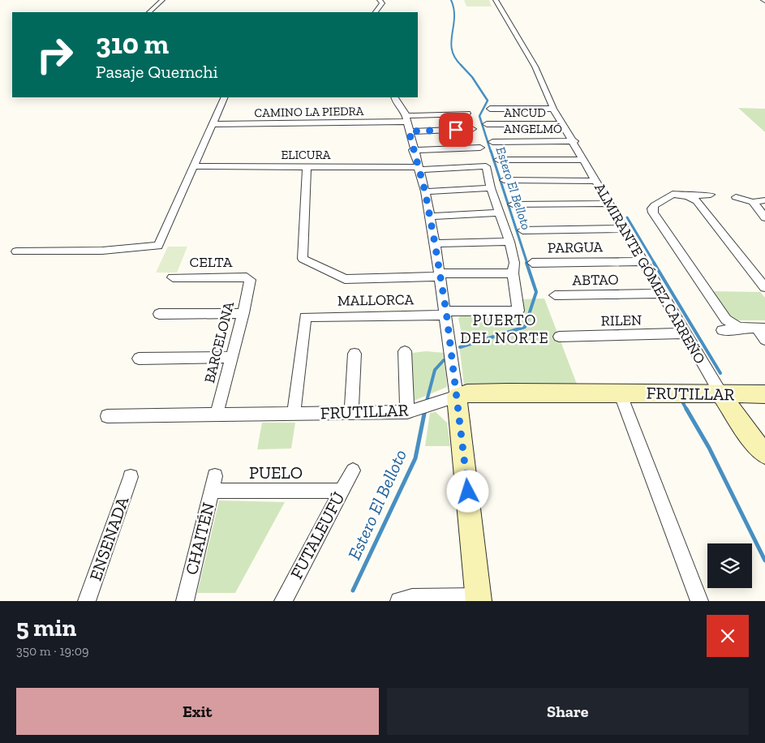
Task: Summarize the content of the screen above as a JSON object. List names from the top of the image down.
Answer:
{
  "streets": {
    "street": [
      "CAMINO LA PIEDRA",
      "ANCUD",
      "ANGELMÓ",
      "ELICURA",
      "PARGUA",
      "CELTA",
      "ALMIRANTE GÓMEZ CARREÑO",
      "ABTAO",
      "MALLORCA",
      "RILEN",
      "BARCELONA",
      "FRUTILLAR",
      "PUELO",
      "FUTALEUFÚ",
      "ENSENADA",
      "CHAITÉN"
    ]
  },
  "crossings": [
    ["ANCUD", "ALMIRANTE GÓMEZ CARREÑO"],
    ["ANGELMÓ", "ALMIRANTE GÓMEZ CARREÑO"],
    ["PARGUA", "ALMIRANTE GÓMEZ CARREÑO"],
    ["CELTA", "BARCELONA"],
    ["ALMIRANTE GÓMEZ CARREÑO", "ABTAO"],
    ["ALMIRANTE GÓMEZ CARREÑO", "RILEN"],
    ["ALMIRANTE GÓMEZ CARREÑO", "FRUTILLAR"],
    ["MALLORCA", "FRUTILLAR"],
    ["BARCELONA", "FRUTILLAR"],
    ["PUELO", "FUTALEUFÚ"],
    ["PUELO", "CHAITÉN"]
  ],
  "districts": ["PUERTO DEL NORTE"],
  "water": ["Estero El Belloto"],
  "page": {
    "turn": ["310 m", "Pasaje Quemchi"],
    "heading": ["5 min", "350 m · 19:09"],
    "buttons": ["Exit", "Share"]
  }
}
